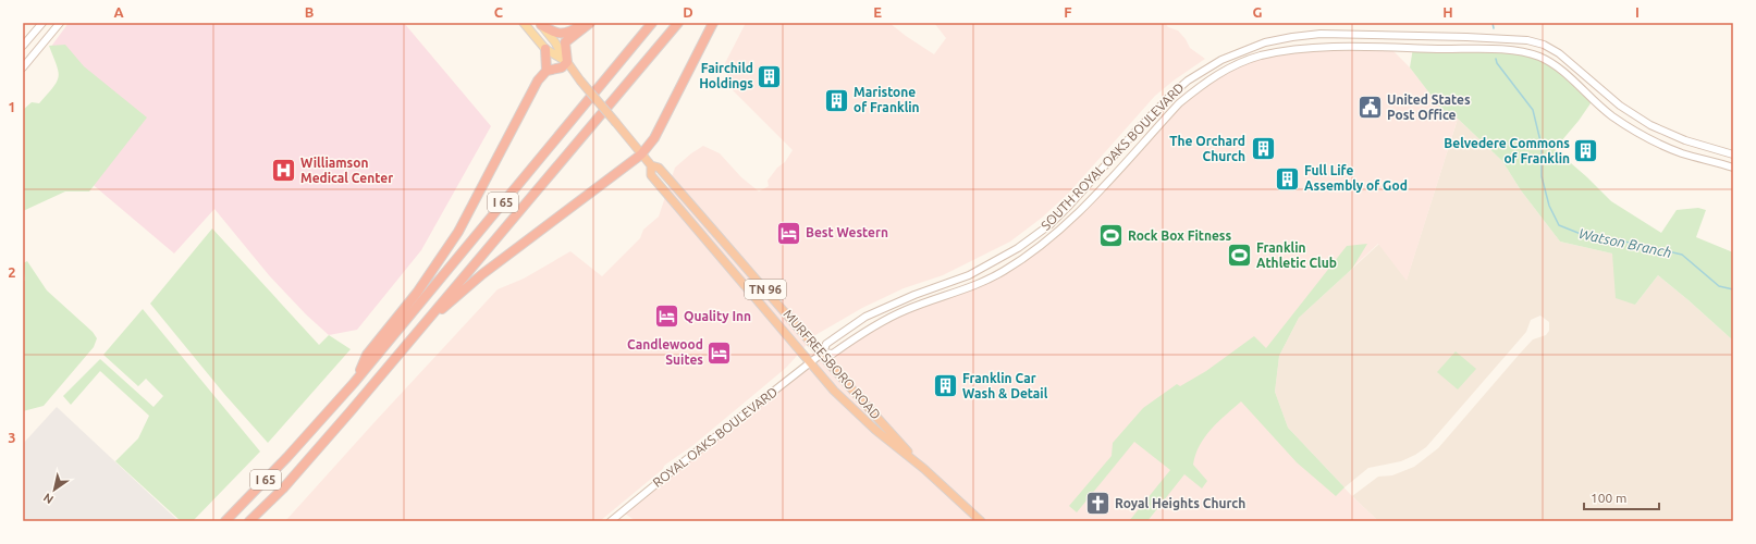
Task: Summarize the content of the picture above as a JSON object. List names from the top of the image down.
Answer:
{
  "streets": {
    "highway": ["I 65", "TN 96", "MURFREESBORO ROAD"],
    "main road": ["SOUTH ROYAL OAKS BOULEVARD", "ROYAL OAKS BOULEVARD"]
  },
  "crossings": [
    ["SOUTH ROYAL OAKS BOULEVARD", "MURFREESBORO ROAD"],
    ["SOUTH ROYAL OAKS BOULEVARD", "ROYAL OAKS BOULEVARD"],
    ["MURFREESBORO ROAD", "ROYAL OAKS BOULEVARD"]
  ],
  "water": ["Watson Branch"],
  "places": {
    "building": [
      "Fairchild Holdings",
      "Maristone of Franklin",
      "The Orchard Church",
      "Belvedere Commons of Franklin",
      "Full Life Assembly of God",
      "Franklin Car Wash & Detail"
    ],
    "public building": ["United States Post Office"],
    "hospital": ["Williamson Medical Center"],
    "hotel": ["Best Western", "Quality Inn", "Candlewood Suites"],
    "sports": ["Rock Box Fitness", "Franklin Athletic Club"],
    "church": ["Royal Heights Church"]
  },
  "scale_bar": "100 m",
  "north": "bottom left",
  "grid": {
    "columns": [
      "A",
      "B",
      "C",
      "D",
      "E",
      "F",
      "G",
      "H",
      "I"
    ],
    "rows": ["1", "2", "3"]
  }
}
